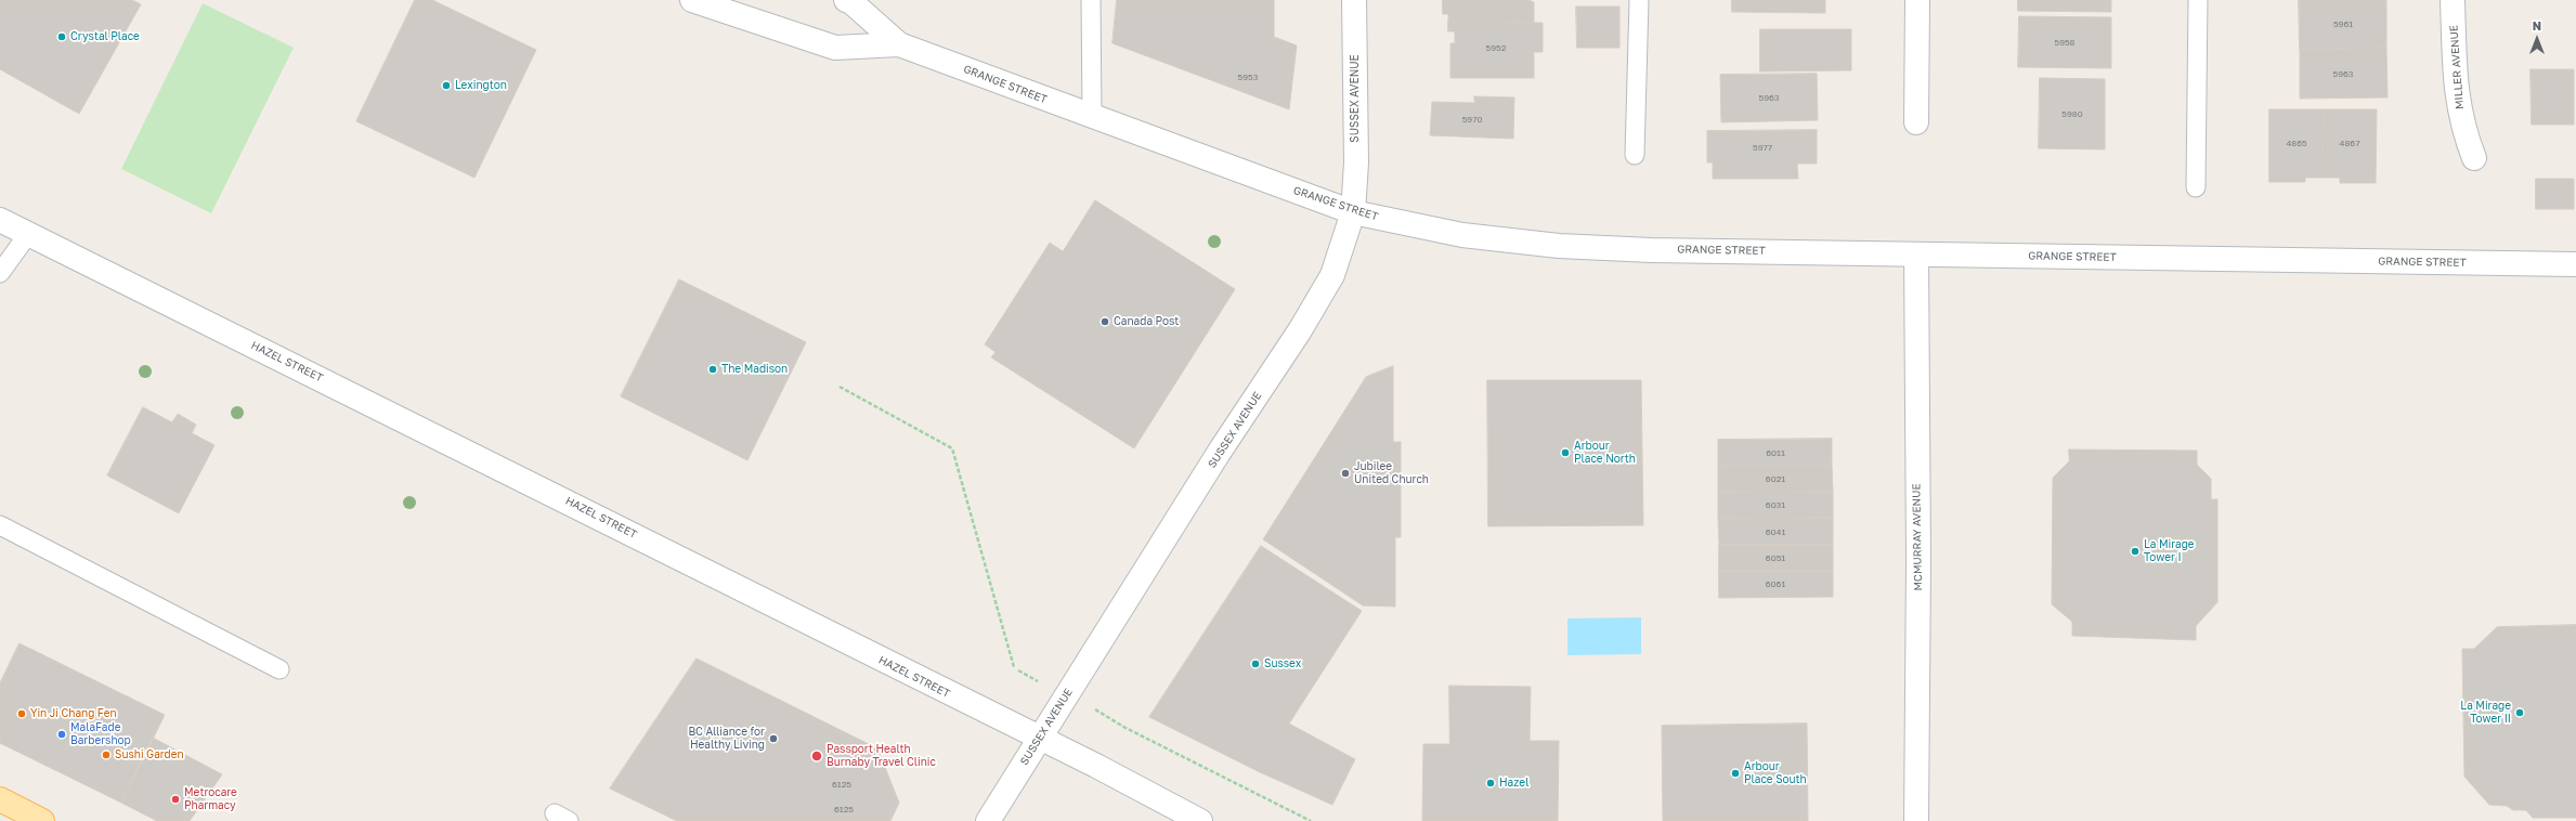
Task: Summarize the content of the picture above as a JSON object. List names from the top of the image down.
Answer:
{
  "streets": {
    "street": [
      "MILLER AVENUE",
      "GRANGE STREET",
      "SUSSEX AVENUE",
      "HAZEL STREET",
      "MCMURRAY AVENUE"
    ]
  },
  "crossings": [
    ["GRANGE STREET", "SUSSEX AVENUE"],
    ["GRANGE STREET", "MCMURRAY AVENUE"],
    ["SUSSEX AVENUE", "HAZEL STREET"]
  ],
  "places": [
    "Crystal Place",
    "Lexington",
    "Canada Post",
    "The Madison",
    "Arbour Place North",
    "Jubilee United Church",
    "La Mirage Tower I",
    "Sussex",
    "La Mirage Tower II",
    "Yin Ji Chang Fen",
    "MalaFade Barbershop",
    "BC Alliance for Healthy Living",
    "Sushi Garden",
    "Passport Health Burnaby Travel Clinic",
    "Arbour Place South",
    "Hazel",
    "Metrocare Pharmacy"
  ],
  "house_numbers": [
    "5961",
    "5958",
    "5952",
    "5963",
    "5953",
    "5963",
    "5980",
    "5970",
    "4865",
    "4867",
    "5977",
    "6011",
    "6021",
    "6031",
    "6041",
    "6051",
    "6061",
    "6125",
    "6125"
  ],
  "north": "top"
}
